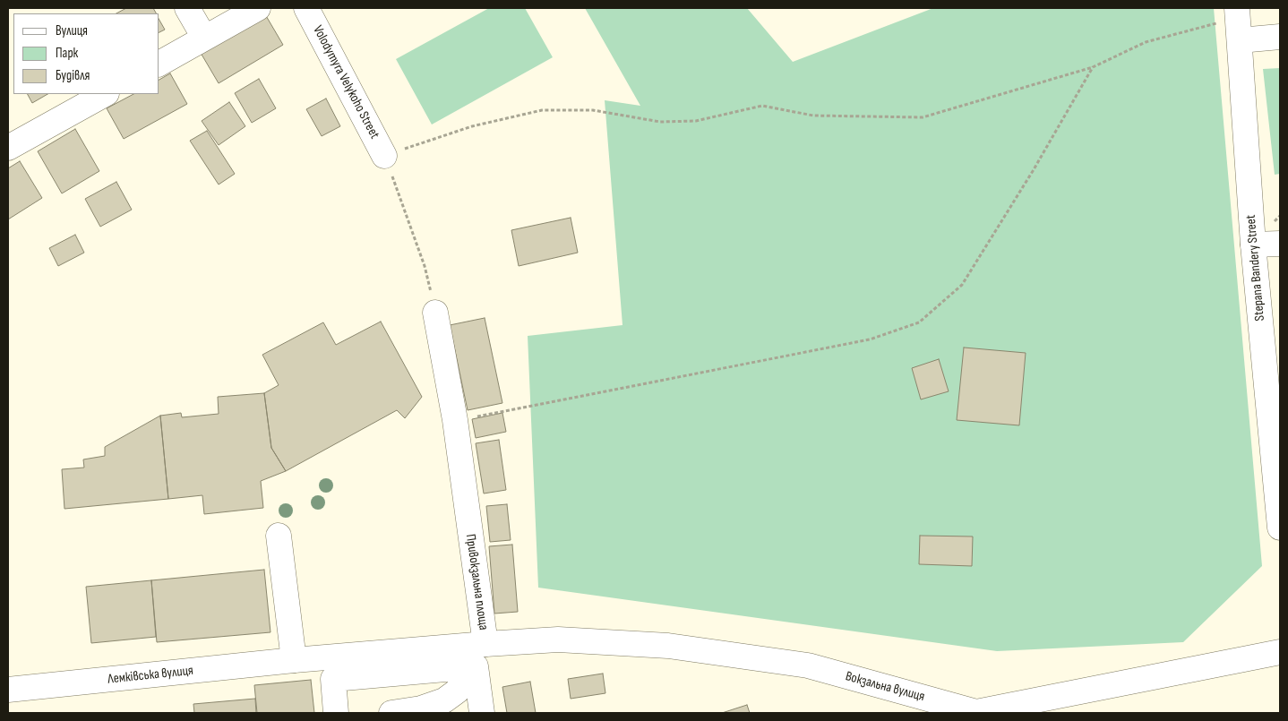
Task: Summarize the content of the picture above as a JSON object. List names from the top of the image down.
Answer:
{
  "streets": {
    "main road": [
      "Volodymyra Velykoho Street",
      "Stepana Bandery Street",
      "Привокзальна площа",
      "Лемківська вулиця",
      "Вокзальна вулиця"
    ]
  },
  "crossings": [
    ["Привокзальна площа", "Лемківська вулиця"],
    ["Привокзальна площа", "Вокзальна вулиця"]
  ],
  "legend": ["Вулиця", "Парк", "Будівля"]
}
